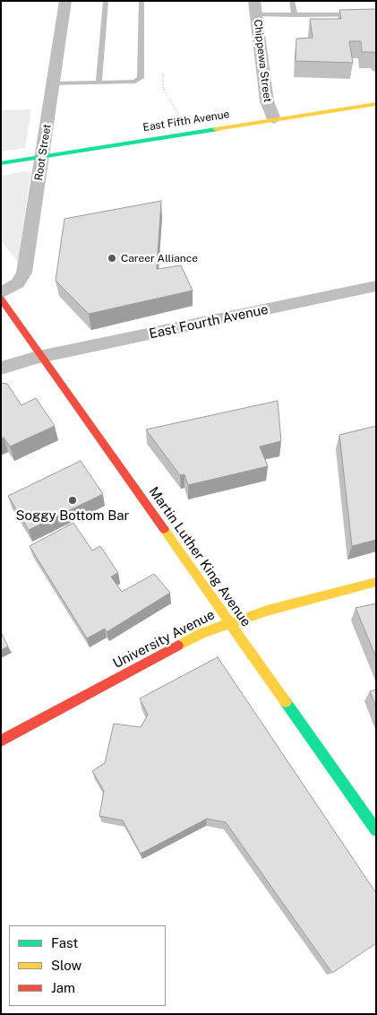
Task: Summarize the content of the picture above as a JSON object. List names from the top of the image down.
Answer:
{
  "streets": {
    "main road": ["East Fifth Avenue", "Martin Luther King Avenue", "University Avenue"],
    "street": ["Chippewa Street", "Root Street", "East Fourth Avenue"]
  },
  "crossings": [
    ["Chippewa Street", "East Fifth Avenue"],
    ["East Fifth Avenue", "Root Street"],
    ["East Fourth Avenue", "Martin Luther King Avenue"],
    ["Martin Luther King Avenue", "University Avenue"]
  ],
  "places": ["Career Alliance", "Soggy Bottom Bar"],
  "legend": ["Fast", "Slow", "Jam"]
}
